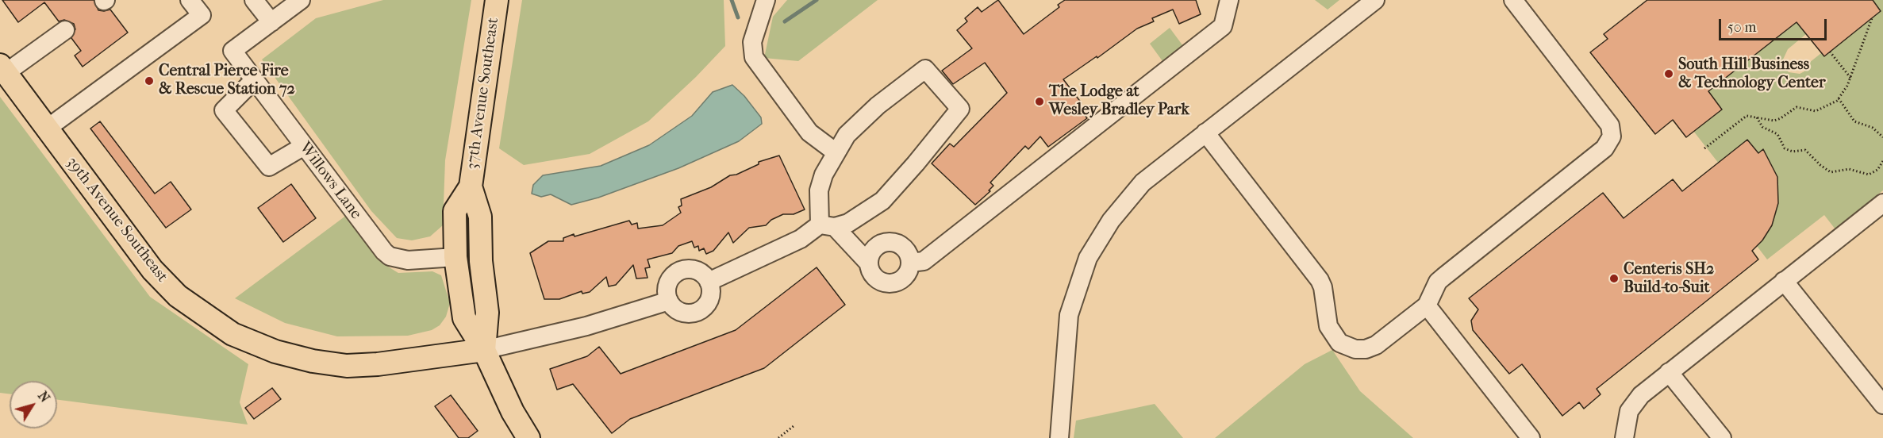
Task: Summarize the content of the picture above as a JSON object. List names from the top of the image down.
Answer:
{
  "streets": {
    "main road": ["37th Avenue Southeast", "39th Avenue Southeast"],
    "street": ["Willows Lane"]
  },
  "crossings": [
    ["37th Avenue Southeast", "Willows Lane"],
    ["37th Avenue Southeast", "39th Avenue Southeast"]
  ],
  "places": [
    "South Hill Business & Technology Center",
    "Central Pierce Fire & Rescue Station 72",
    "The Lodge at Wesley Bradley Park",
    "Centeris SH2 Build-to-Suit"
  ],
  "scale_bar": "50 m",
  "north": "top right"
}
